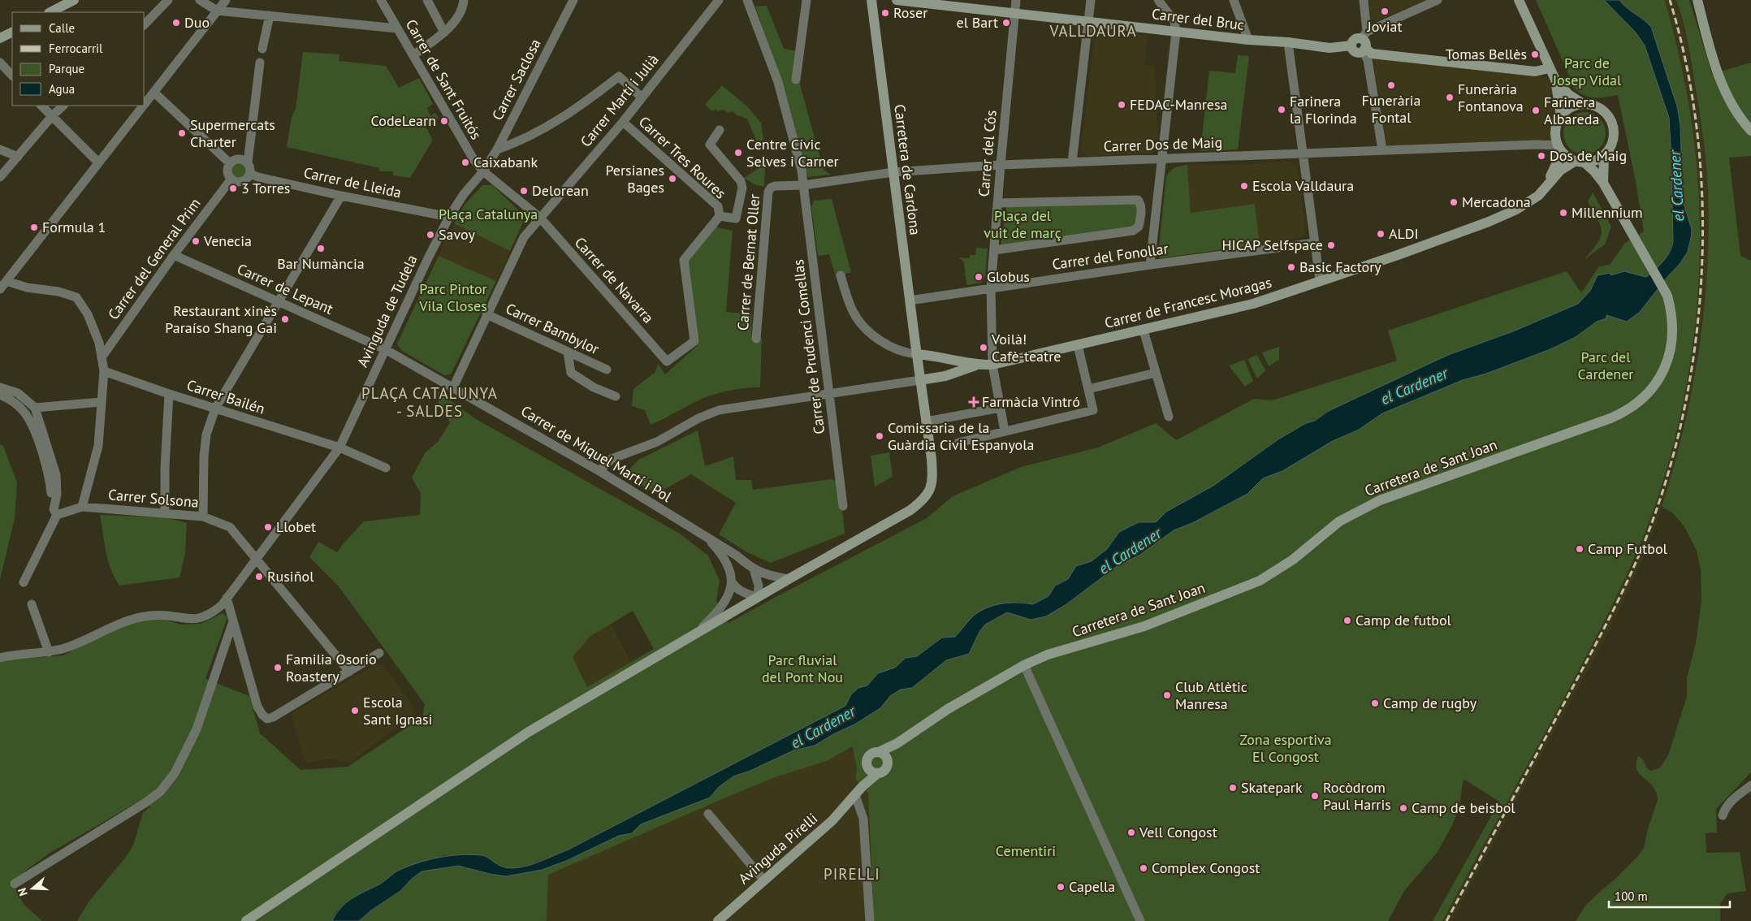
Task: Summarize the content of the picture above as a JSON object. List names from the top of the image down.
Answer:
{
  "streets": {
    "street": [
      "Carrer del Bruc",
      "Carrer de Sant Fruitós",
      "Carrer Saclosa",
      "Carrer Martí i Julià",
      "Carrer Dos de Maig",
      "Carrer del Cós",
      "Carrer Tres Roures",
      "Carretera de Cardona",
      "Carrer de Lleida",
      "Carrer del Fonollar",
      "Carrer del General Prim",
      "Carrer de Bernat Oller",
      "Carrer de Navarra",
      "Carrer de Lepant",
      "Carrer de Francesc Moragas",
      "Avinguda de Tudela",
      "Carrer Bambylor",
      "Carrer de Prudenci Comellas",
      "Carrer Bailén",
      "Carrer de Miquel Martí i Pol",
      "Carretera de Sant Joan",
      "Carrer Solsona",
      "Avinguda Pirelli"
    ]
  },
  "crossings": [
    ["Carrer del Bruc", "Carrer del Cós"],
    ["Carrer de Sant Fruitós", "Carrer Saclosa"],
    ["Carrer de Sant Fruitós", "Avinguda de Tudela"],
    ["Carrer Saclosa", "Avinguda de Tudela"],
    ["Carrer Martí i Julià", "Carrer Tres Roures"],
    ["Carrer Martí i Julià", "Carrer de Navarra"],
    ["Carrer Martí i Julià", "Carrer Bambylor"],
    ["Carrer Martí i Julià", "Carrer de Miquel Martí i Pol"],
    ["Carrer Dos de Maig", "Carrer del Cós"],
    ["Carrer Dos de Maig", "Carretera de Cardona"],
    ["Carrer Dos de Maig", "Carrer de Bernat Oller"],
    ["Carrer Dos de Maig", "Carrer de Francesc Moragas"],
    ["Carrer Dos de Maig", "Carrer de Prudenci Comellas"],
    ["Carrer del Cós", "Carrer del Fonollar"],
    ["Carrer del Cós", "Carrer de Francesc Moragas"],
    ["Carrer Tres Roures", "Carrer de Navarra"],
    ["Carretera de Cardona", "Carrer del Fonollar"],
    ["Carretera de Cardona", "Carrer de Francesc Moragas"],
    ["Carretera de Cardona", "Carrer de Miquel Martí i Pol"],
    ["Carrer de Lleida", "Carrer del General Prim"],
    ["Carrer de Lleida", "Avinguda de Tudela"],
    ["Carrer del General Prim", "Carrer de Lepant"],
    ["Carrer de Lepant", "Avinguda de Tudela"],
    ["Carrer de Lepant", "Carrer de Miquel Martí i Pol"],
    ["Avinguda de Tudela", "Carrer Bailén"],
    ["Avinguda de Tudela", "Carrer de Miquel Martí i Pol"],
    ["Avinguda de Tudela", "Carrer Solsona"],
    ["Carretera de Sant Joan", "Avinguda Pirelli"]
  ],
  "districts": ["VALLDAURA", "PLAÇA CATALUNYA - SALDES", "PIRELLI"],
  "water": ["el Cardener"],
  "parks": [
    "Parc de Josep Vidal",
    "Plaça Catalunya",
    "Plaça del vuit de març",
    "Parc Pintor Vila Closes",
    "Parc del Cardener",
    "Parc fluvial del Pont Nou",
    "Zona esportiva El Congost",
    "Cementiri"
  ],
  "places": {
    "other": [
      "Joviat",
      "Roser",
      "Duo",
      "el Bart",
      "Tomas Bellès",
      "Funerària Fontal",
      "Funerària Fontanova",
      "FEDAC-Manresa",
      "Farinera la Florinda",
      "Farinera Albareda",
      "CodeLearn",
      "Supermercats Charter",
      "Centre Cívic Selves i Carner",
      "Dos de Maig",
      "Caixabank",
      "Persianes Bages",
      "Escola Valldaura",
      "3 Torres",
      "Delorean",
      "Mercadona",
      "Millennium",
      "Formula 1",
      "ALDI",
      "Savoy",
      "Venecia",
      "HICAP Selfspace",
      "Bar Numància",
      "Basic Factory",
      "Globus",
      "Restaurant xinès Paraíso Shang Gai",
      "Voilà! Cafè-teatre",
      "Comissaria de la Guàrdia Civil Espanyola",
      "Llobet",
      "Camp Futbol",
      "Rusiñol",
      "Camp de futbol",
      "Familia Osorio Roastery",
      "Club Atlètic Manresa",
      "Camp de rugby",
      "Escola Sant Ignasi",
      "Skatepark",
      "Rocòdrom Paul Harris",
      "Camp de beisbol",
      "Vell Congost",
      "Complex Congost",
      "Capella"
    ],
    "health": ["Farmàcia Vintró"]
  },
  "legend": [
    "Calle",
    "Ferrocarril",
    "Parque",
    "Agua"
  ],
  "scale_bar": "100 m",
  "north": "left"
}
